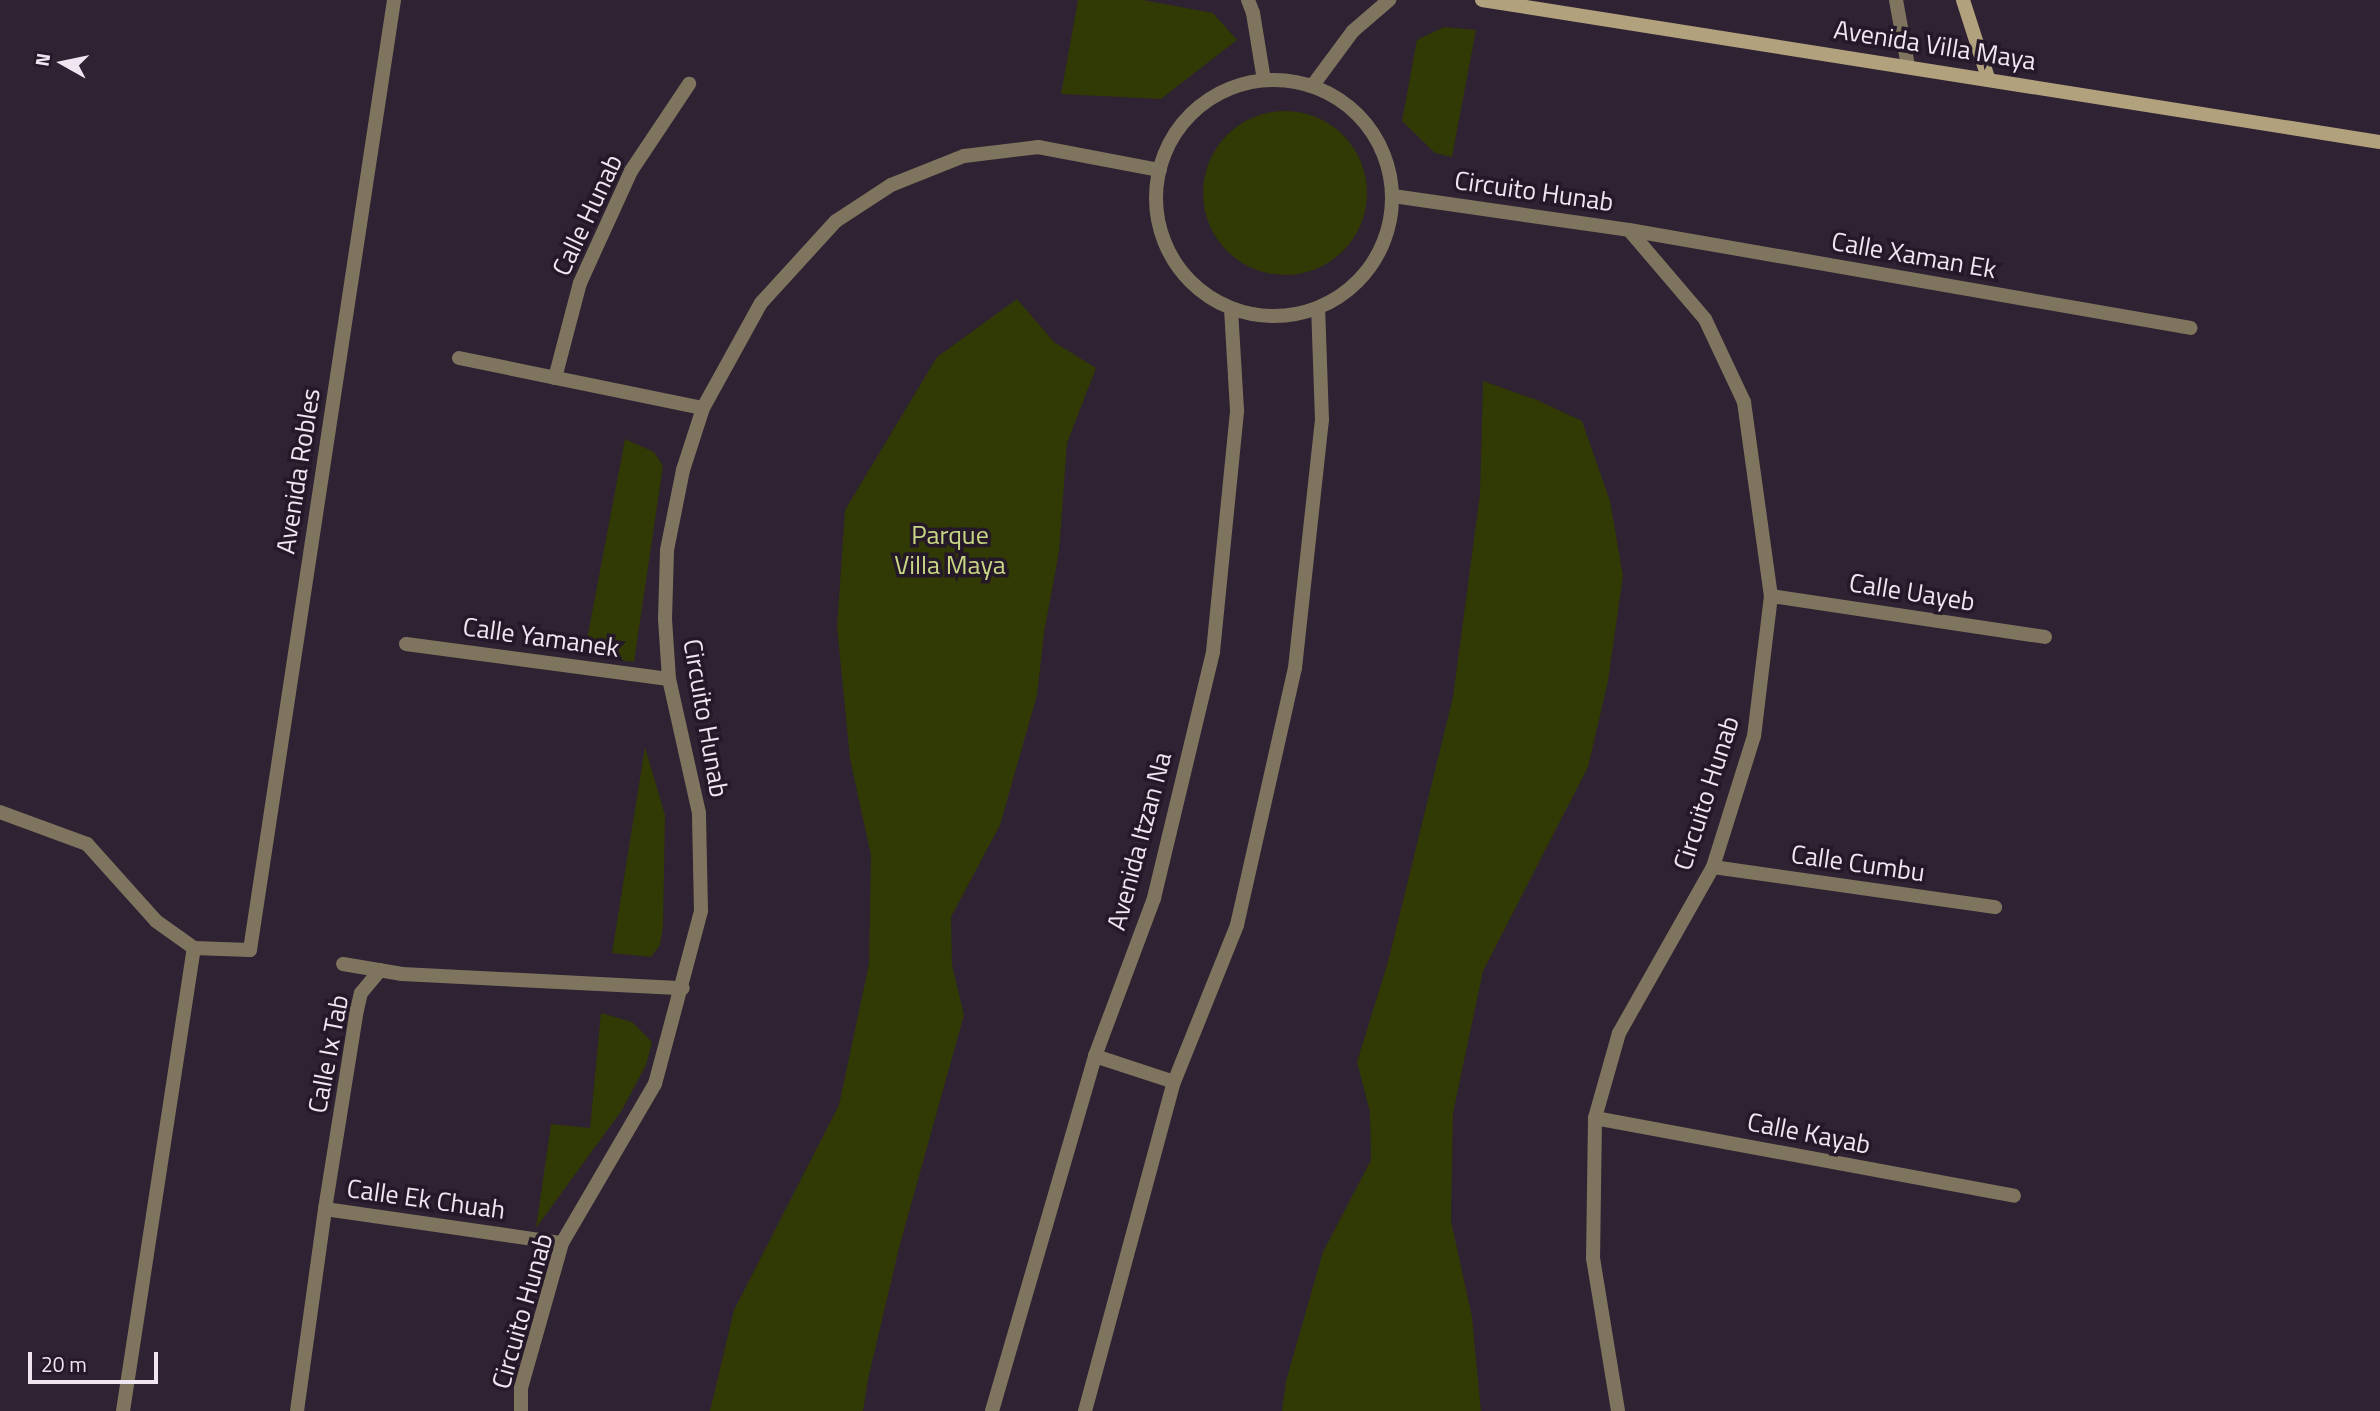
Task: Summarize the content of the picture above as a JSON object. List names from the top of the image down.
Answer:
{
  "streets": {
    "main road": ["Avenida Villa Maya"],
    "street": [
      "Circuito Hunab",
      "Calle Hunab",
      "Calle Xaman Ek",
      "Avenida Robles",
      "Calle Uayeb",
      "Calle Yamanek",
      "Avenida Itzan Na",
      "Calle Cumbu",
      "Calle Ix Tab",
      "Calle Kayab",
      "Calle Ek Chuah"
    ]
  },
  "crossings": [
    ["Circuito Hunab", "Calle Xaman Ek"],
    ["Circuito Hunab", "Calle Uayeb"],
    ["Circuito Hunab", "Calle Yamanek"],
    ["Circuito Hunab", "Avenida Itzan Na"],
    ["Circuito Hunab", "Calle Cumbu"],
    ["Circuito Hunab", "Calle Ix Tab"],
    ["Circuito Hunab", "Calle Kayab"],
    ["Circuito Hunab", "Calle Ek Chuah"],
    ["Calle Ix Tab", "Calle Ek Chuah"]
  ],
  "parks": ["Parque Villa Maya"],
  "scale_bar": "20 m",
  "north": "left"
}
